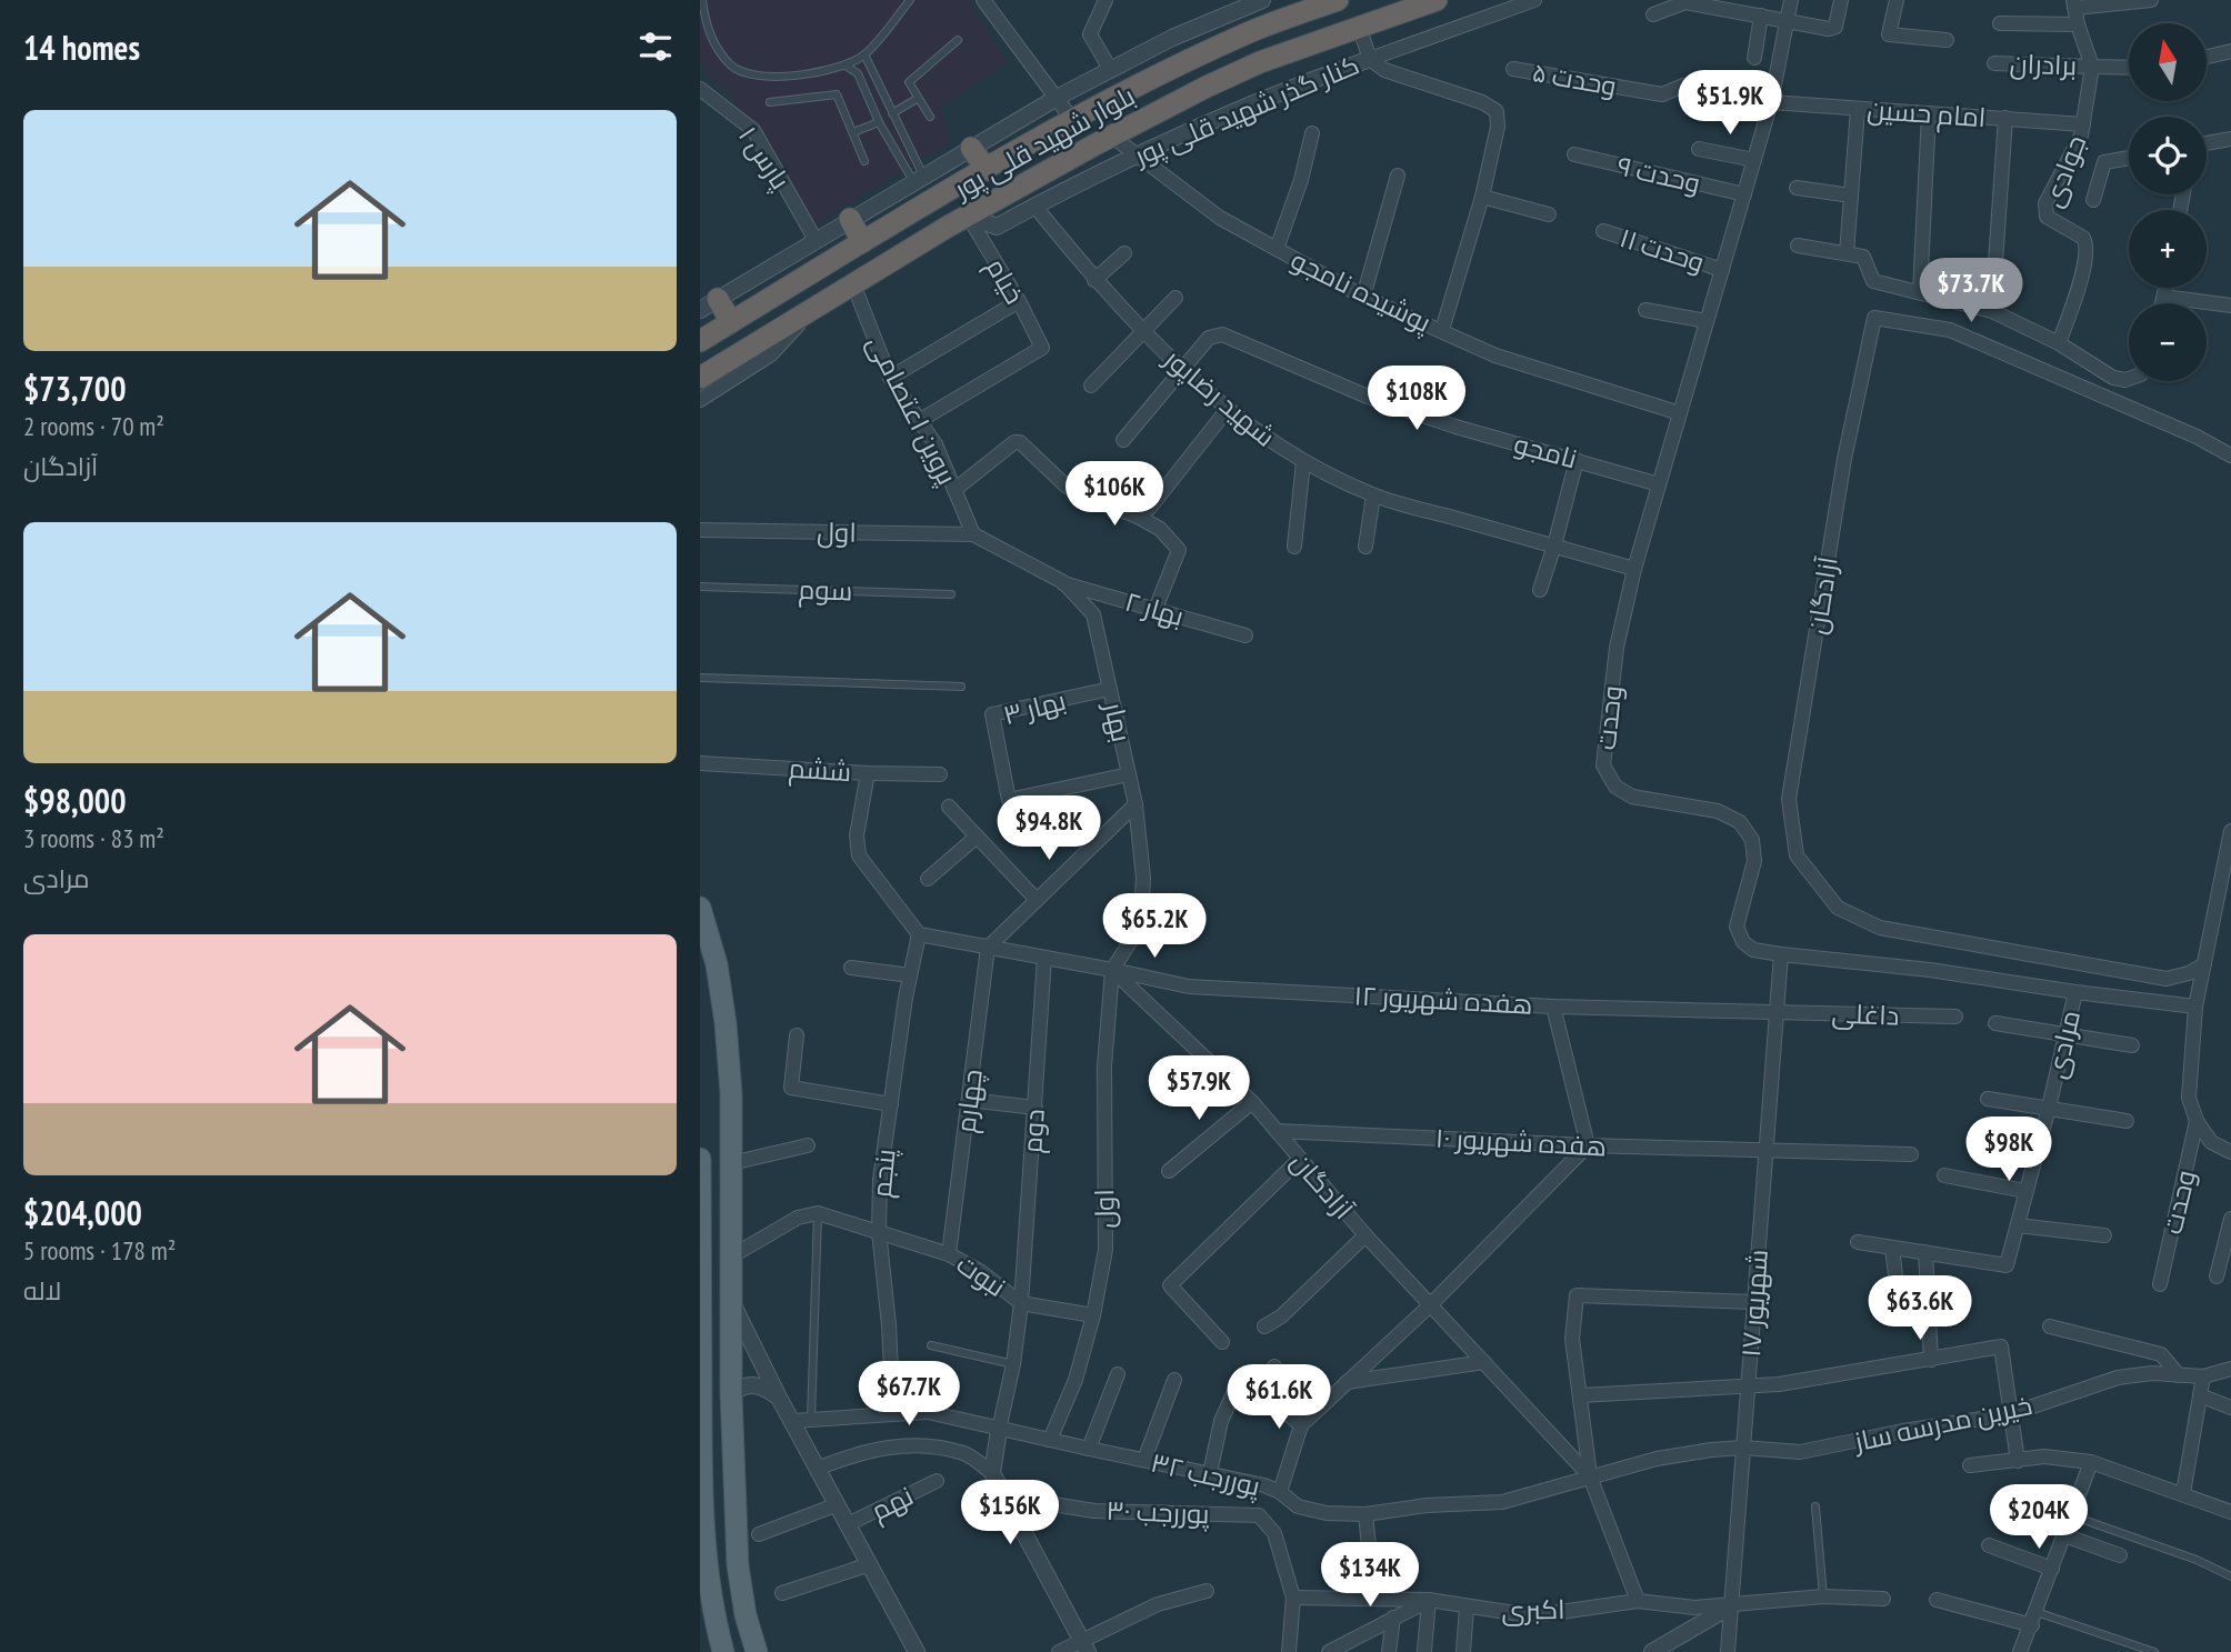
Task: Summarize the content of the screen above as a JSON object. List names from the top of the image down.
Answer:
{
  "streets": {
    "highway": ["بلوار شهید قلی پور"],
    "street": [
      "برادران",
      "وحدت ۵",
      "کنار گذر شهید قلی پور",
      "امام حسین",
      "پارس ۱",
      "جوادی",
      "وحدت ۹",
      "وحدت ۱۱",
      "خیام",
      "پوشیده نامجو",
      "شهید رضاپور",
      "پروین اعتصامی",
      "نامجو",
      "اول",
      "آزادگان",
      "بهار ۲",
      "بهار ۳",
      "وحدت",
      "بهار",
      "ششم",
      "هفده شهریور ۱۲",
      "داغلی",
      "مرادی",
      "چهارم",
      "دوم",
      "هفده شهریور ۱۰",
      "پنجم",
      "نبوت",
      "۱۷ شهریور",
      "خیرین مدرسه ساز",
      "پوررجب ۳۲",
      "نهم",
      "پوررجب ۳۰",
      "اکبری"
    ],
    "lane": ["سوم"]
  },
  "crossings": [
    ["برادران", "جوادی"],
    ["وحدت ۵", "امام حسین"],
    ["وحدت ۵", "وحدت"],
    ["کنار گذر شهید قلی پور", "بلوار شهید قلی پور"],
    ["کنار گذر شهید قلی پور", "خیام"],
    ["کنار گذر شهید قلی پور", "پوشیده نامجو"],
    ["کنار گذر شهید قلی پور", "شهید رضاپور"],
    ["امام حسین", "جوادی"],
    ["امام حسین", "وحدت"],
    ["بلوار شهید قلی پور", "خیام"],
    ["بلوار شهید قلی پور", "پوشیده نامجو"],
    ["بلوار شهید قلی پور", "پروین اعتصامی"],
    ["وحدت ۹", "وحدت"],
    ["وحدت ۱۱", "وحدت"],
    ["خیام", "پروین اعتصامی"],
    ["پوشیده نامجو", "وحدت"],
    ["شهید رضاپور", "نامجو"],
    ["شهید رضاپور", "وحدت"],
    ["پروین اعتصامی", "اول"],
    ["پروین اعتصامی", "بهار"],
    ["نامجو", "وحدت"],
    ["اول", "آزادگان"],
    ["اول", "بهار"],
    ["اول", "هفده شهریور ۱۲"],
    ["اول", "پوررجب ۳۲"],
    ["آزادگان", "بهار"],
    ["آزادگان", "هفده شهریور ۱۲"],
    ["آزادگان", "هفده شهریور ۱۰"],
    ["آزادگان", "خیرین مدرسه ساز"],
    ["آزادگان", "پوررجب ۳۲"],
    ["بهار ۲", "بهار"],
    ["بهار ۳", "بهار"],
    ["وحدت", "مرادی"],
    ["وحدت", "۱۷ شهریور"],
    ["بهار", "هفده شهریور ۱۲"],
    ["هفده شهریور ۱۲", "داغلی"],
    ["هفده شهریور ۱۲", "چهارم"],
    ["هفده شهریور ۱۲", "دوم"],
    ["هفده شهریور ۱۲", "پنجم"],
    ["هفده شهریور ۱۲", "۱۷ شهریور"],
    ["داغلی", "۱۷ شهریور"],
    ["چهارم", "نبوت"],
    ["دوم", "نبوت"],
    ["هفده شهریور ۱۰", "۱۷ شهریور"],
    ["پنجم", "نبوت"],
    ["پنجم", "پوررجب ۳۲"],
    ["نبوت", "پوررجب ۳۲"],
    ["۱۷ شهریور", "خیرین مدرسه ساز"],
    ["۱۷ شهریور", "اکبری"],
    ["خیرین مدرسه ساز", "پوررجب ۳۲"],
    ["پوررجب ۳۰", "اکبری"]
  ],
  "north": "top",
  "page": {
    "heading": "14 homes",
    "map_buttons": ["+", "−"],
    "price": [
      "$51.9K",
      "$73.7K",
      "$108K",
      "$106K",
      "$94.8K",
      "$65.2K",
      "$57.9K",
      "$98K",
      "$63.6K",
      "$67.7K",
      "$61.6K",
      "$156K",
      "$204K",
      "$134K"
    ],
    "list": [
      {
        "name": "$73,700",
        "note": "2 rooms · 70 m² · آزادگان"
      },
      {
        "name": "$98,000",
        "note": "3 rooms · 83 m² · مرادی"
      },
      {
        "name": "$204,000",
        "note": "5 rooms · 178 m² · لاله"
      }
    ]
  }
}
